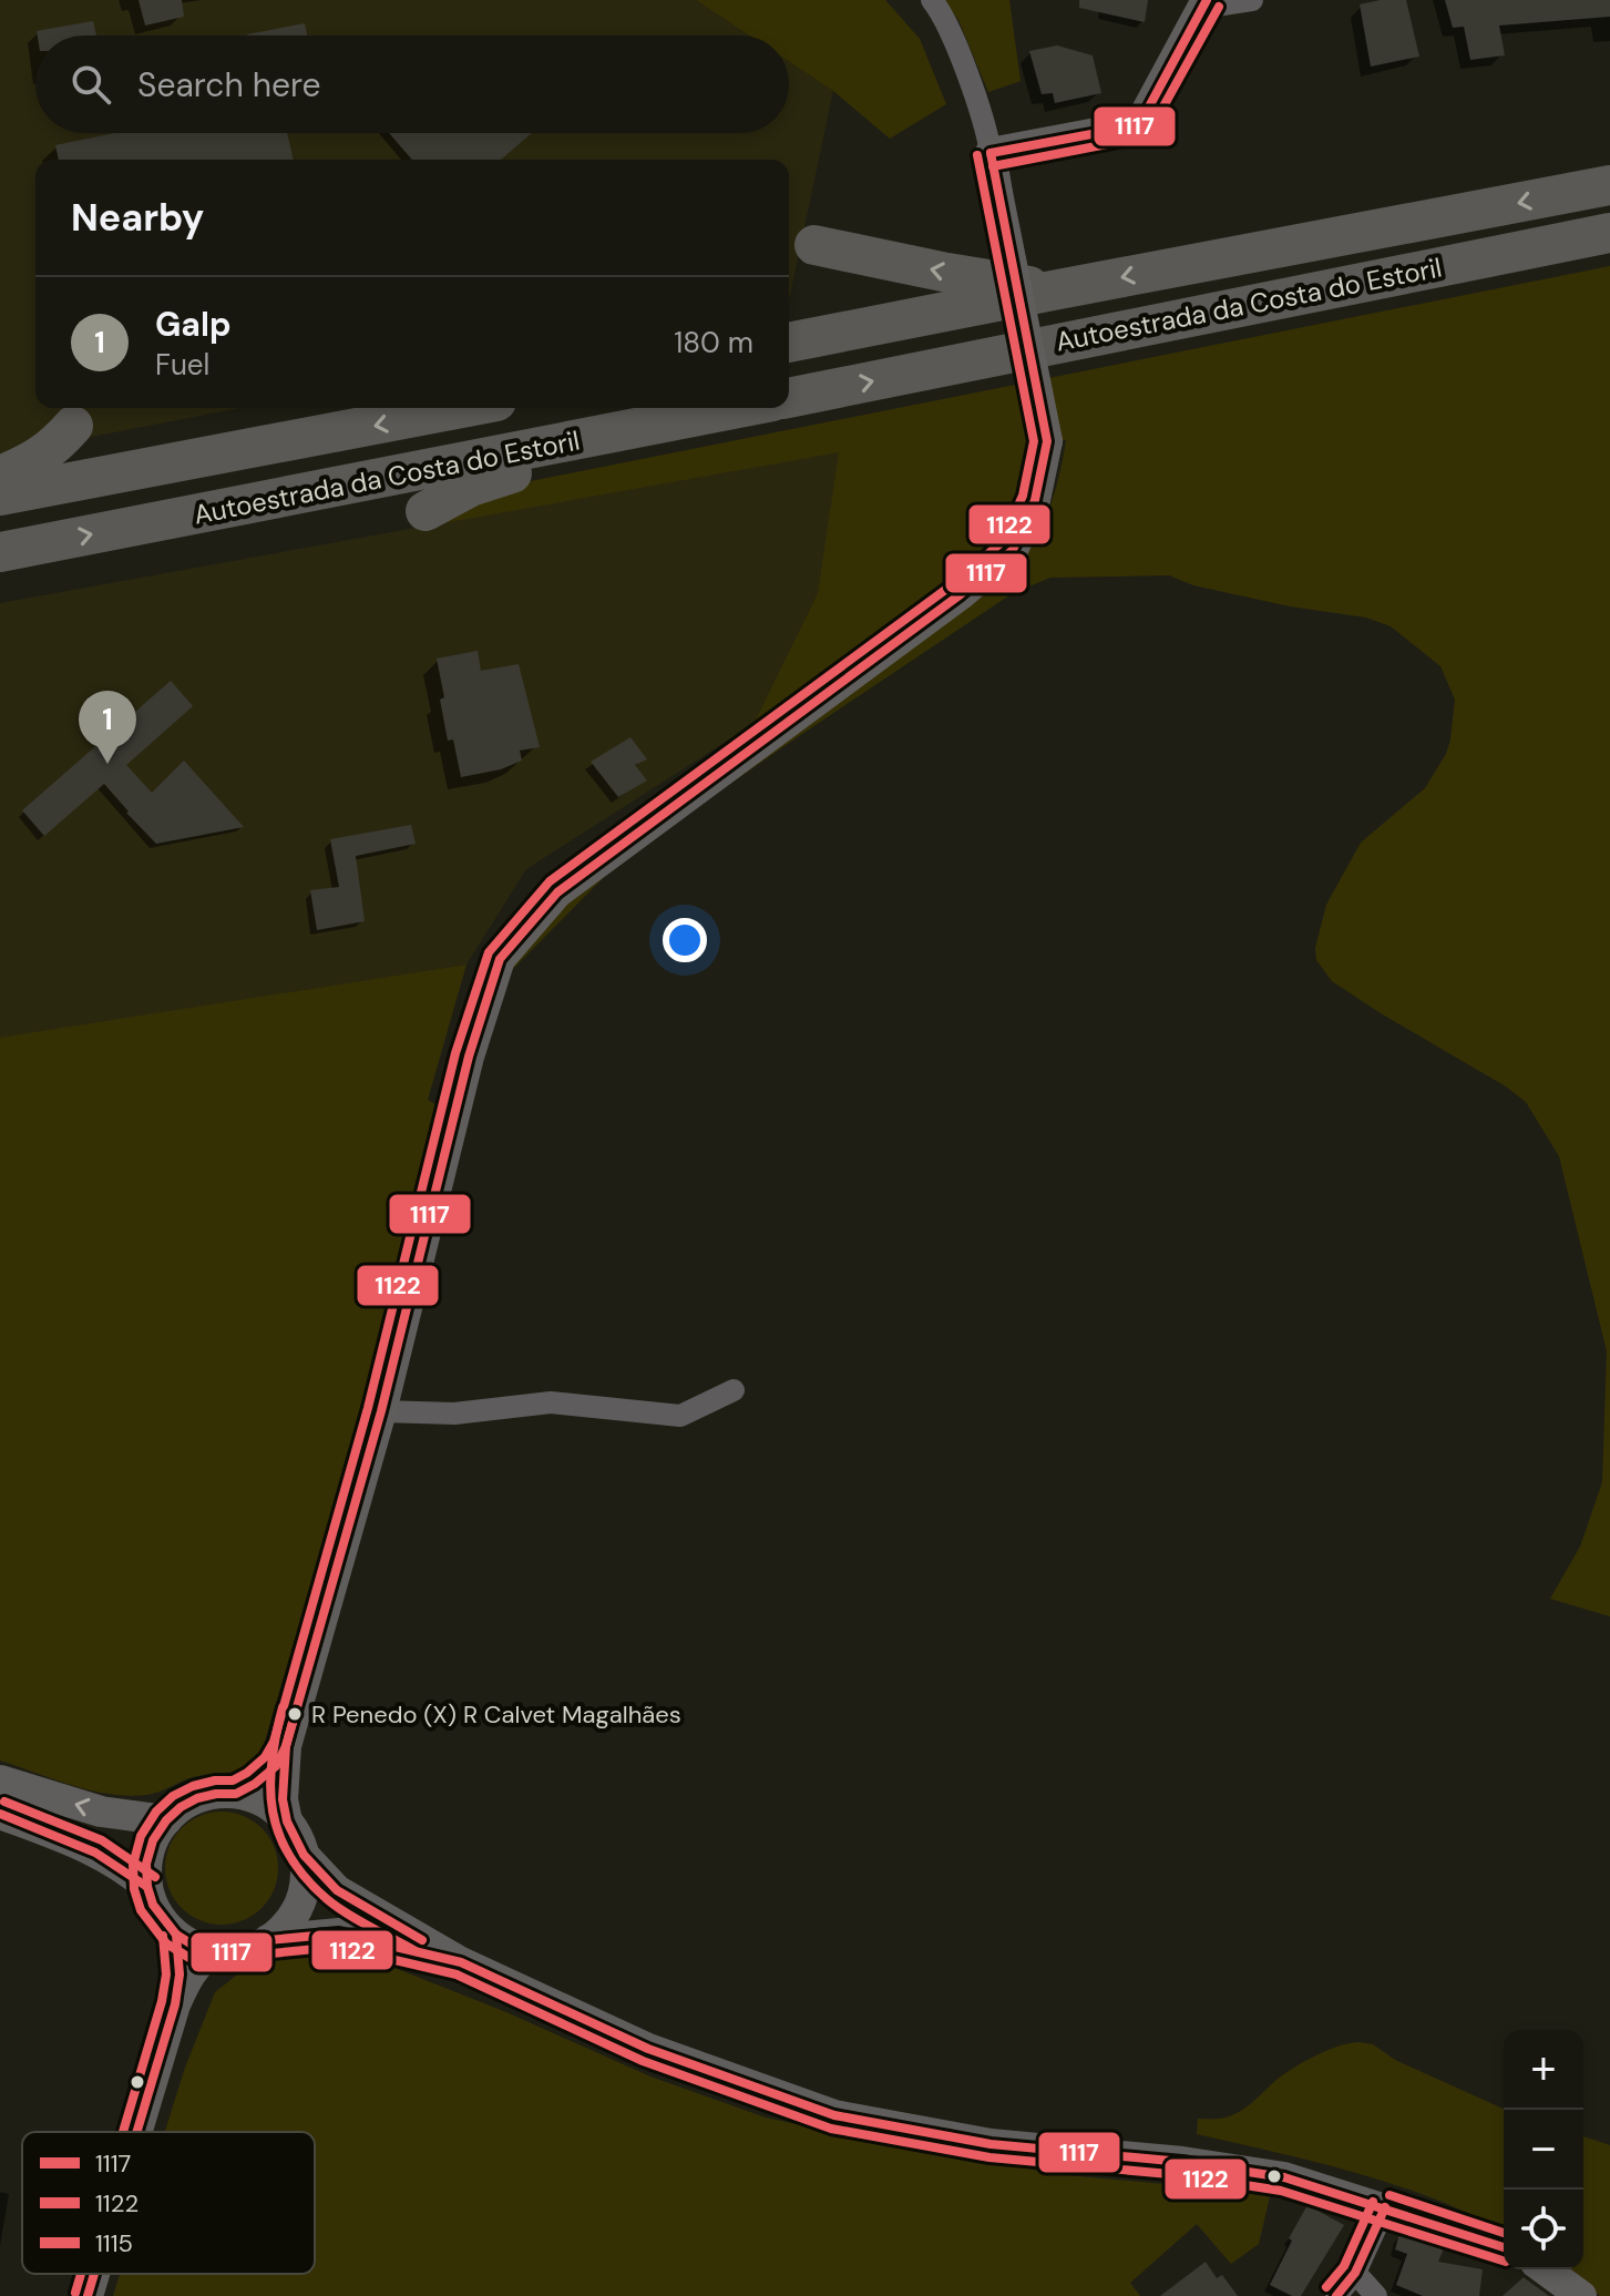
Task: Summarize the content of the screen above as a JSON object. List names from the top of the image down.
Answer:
{
  "streets": {
    "highway": ["Autoestrada da Costa do Estoril"]
  },
  "places": ["R Penedo (X) R Calvet Magalhães"],
  "lines": ["transit line 1117", "transit line 1122", "transit line 1115"],
  "legend": ["1117", "1122", "1115"],
  "page": {
    "search": "Search here",
    "heading": "Nearby",
    "list": [
      {
        "mark": "1",
        "name": "Galp",
        "note": "Fuel",
        "value": "180 m"
      }
    ],
    "pins": "1",
    "map_buttons": ["+", "−"]
  }
}
